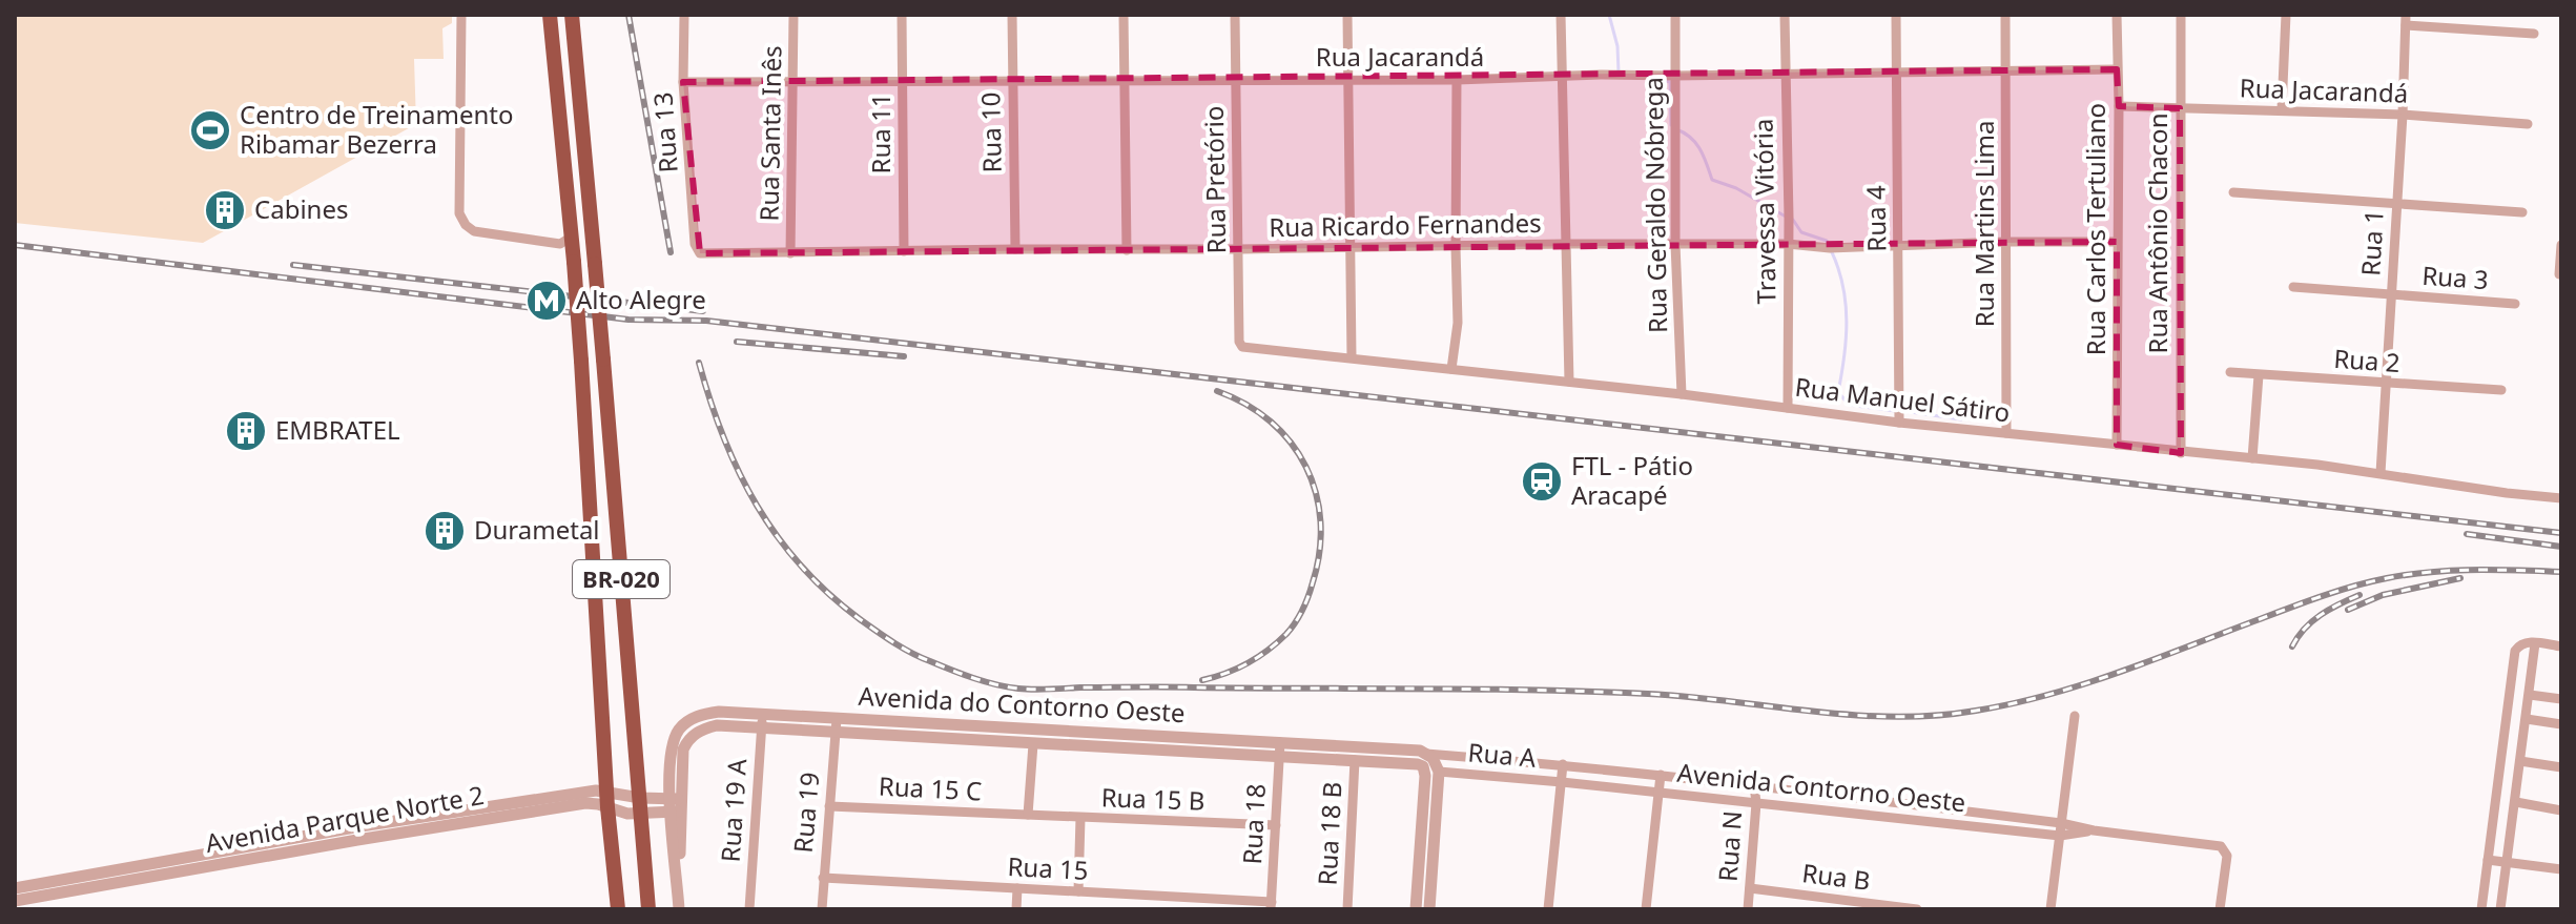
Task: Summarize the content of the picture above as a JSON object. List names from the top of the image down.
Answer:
{
  "streets": {
    "highway": ["BR-020"],
    "street": [
      "Rua Jacarandá",
      "Rua 13",
      "Rua 10",
      "Rua Santa Inês",
      "Rua 11",
      "Rua Pretório",
      "Rua Geraldo Nóbrega",
      "Travessa Vitória",
      "Rua 4",
      "Rua Martins Lima",
      "Rua Ricardo Fernandes",
      "Rua Carlos Tertuliano",
      "Rua Antônio Chacon",
      "Rua 1",
      "Rua 3",
      "Rua 2",
      "Rua Manuel Sátiro",
      "Avenida do Contorno Oeste",
      "Rua A",
      "Avenida Contorno Oeste",
      "Rua 15 C",
      "Rua 15 B",
      "Rua 19 A",
      "Rua 19",
      "Avenida Parque Norte 2",
      "Rua 18",
      "Rua 18 B",
      "Rua N",
      "Rua 15",
      "Rua B"
    ]
  },
  "crossings": [
    ["Rua Jacarandá", "Rua 13"],
    ["Rua Jacarandá", "Rua 10"],
    ["Rua Jacarandá", "Rua Santa Inês"],
    ["Rua Jacarandá", "Rua 11"],
    ["Rua Jacarandá", "Rua Pretório"],
    ["Rua Jacarandá", "Rua Geraldo Nóbrega"],
    ["Rua Jacarandá", "Travessa Vitória"],
    ["Rua Jacarandá", "Rua 4"],
    ["Rua Jacarandá", "Rua Martins Lima"],
    ["Rua Jacarandá", "Rua Carlos Tertuliano"],
    ["Rua Jacarandá", "Rua Antônio Chacon"],
    ["Rua Jacarandá", "Rua 1"],
    ["Rua 13", "Rua Ricardo Fernandes"],
    ["Rua 10", "Rua Ricardo Fernandes"],
    ["Rua Santa Inês", "Rua Ricardo Fernandes"],
    ["Rua 11", "Rua Ricardo Fernandes"],
    ["Rua Pretório", "Rua Ricardo Fernandes"],
    ["Rua Pretório", "Rua Manuel Sátiro"],
    ["Rua Geraldo Nóbrega", "Rua Ricardo Fernandes"],
    ["Rua Geraldo Nóbrega", "Rua Manuel Sátiro"],
    ["Travessa Vitória", "Rua Ricardo Fernandes"],
    ["Travessa Vitória", "Rua Manuel Sátiro"],
    ["Rua 4", "Rua Ricardo Fernandes"],
    ["Rua 4", "Rua Manuel Sátiro"],
    ["Rua Martins Lima", "Rua Ricardo Fernandes"],
    ["Rua Martins Lima", "Rua Manuel Sátiro"],
    ["Rua Ricardo Fernandes", "Rua Carlos Tertuliano"],
    ["Rua Carlos Tertuliano", "Rua Manuel Sátiro"],
    ["Rua Antônio Chacon", "Rua Manuel Sátiro"],
    ["Rua 1", "Rua 3"],
    ["Rua 1", "Rua 2"],
    ["Rua 1", "Rua Manuel Sátiro"],
    ["BR-020", "Avenida Parque Norte 2"],
    ["Avenida do Contorno Oeste", "Avenida Contorno Oeste"],
    ["Avenida do Contorno Oeste", "Rua 19 A"],
    ["Avenida do Contorno Oeste", "Rua 19"],
    ["Avenida do Contorno Oeste", "Avenida Parque Norte 2"],
    ["Avenida do Contorno Oeste", "Rua 18"],
    ["Avenida do Contorno Oeste", "Rua 18 B"],
    ["Rua A", "Avenida Contorno Oeste"],
    ["Avenida Contorno Oeste", "Rua N"],
    ["Rua 15 C", "Rua 15 B"],
    ["Rua 15 C", "Rua 19"],
    ["Rua 15 B", "Rua 18"],
    ["Rua 19", "Rua 15"],
    ["Rua 18", "Rua 15"],
    ["Rua N", "Rua B"]
  ],
  "places": {
    "sports": ["Centro de Treinamento Ribamar Bezerra"],
    "building": ["Cabines", "EMBRATEL", "Durametal"],
    "metro station": ["Alto Alegre"],
    "station": ["FTL - Pátio Aracapé"]
  }
}
